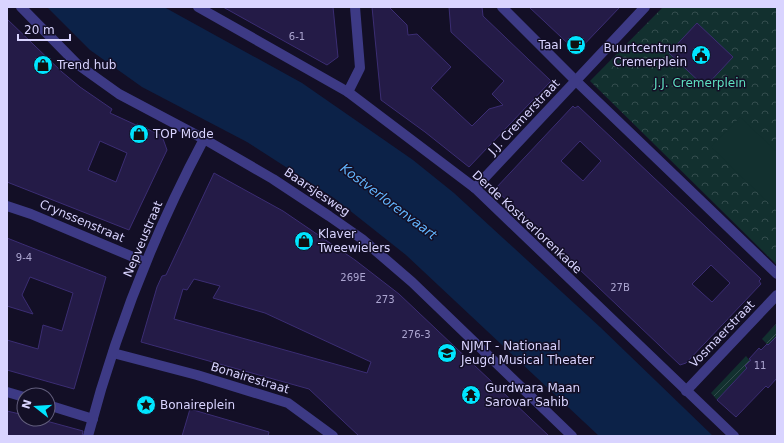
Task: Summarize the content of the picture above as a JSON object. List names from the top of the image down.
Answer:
{
  "streets": {
    "street": [
      "J.J. Cremerstraat",
      "Baarsjesweg",
      "Crynssenstraat",
      "Derde Kostverlorenkade",
      "Nepveustraat",
      "Vosmaerstraat",
      "Bonairestraat"
    ]
  },
  "crossings": [
    ["J.J. Cremerstraat", "Derde Kostverlorenkade"],
    ["Baarsjesweg", "Nepveustraat"],
    ["Crynssenstraat", "Nepveustraat"],
    ["Derde Kostverlorenkade", "Vosmaerstraat"],
    ["Nepveustraat", "Bonairestraat"]
  ],
  "water": ["Kostverlorenvaart"],
  "parks": ["J.J. Cremerplein"],
  "places": {
    "cafe": ["Taal"],
    "public building": ["Buurtcentrum Cremerplein"],
    "shop": ["Trend hub", "TOP Mode", "Klaver Tweewielers"],
    "school or university": ["NJMT - Nationaal Jeugd Musical Theater"],
    "temple": ["Gurdwara Maan Sarovar Sahib"],
    "place": ["Bonaireplein"]
  },
  "house_numbers": [
    "6-1",
    "9-4",
    "269E",
    "27B",
    "273",
    "276-3",
    "11"
  ],
  "scale_bar": "20 m",
  "north": "left"
}
